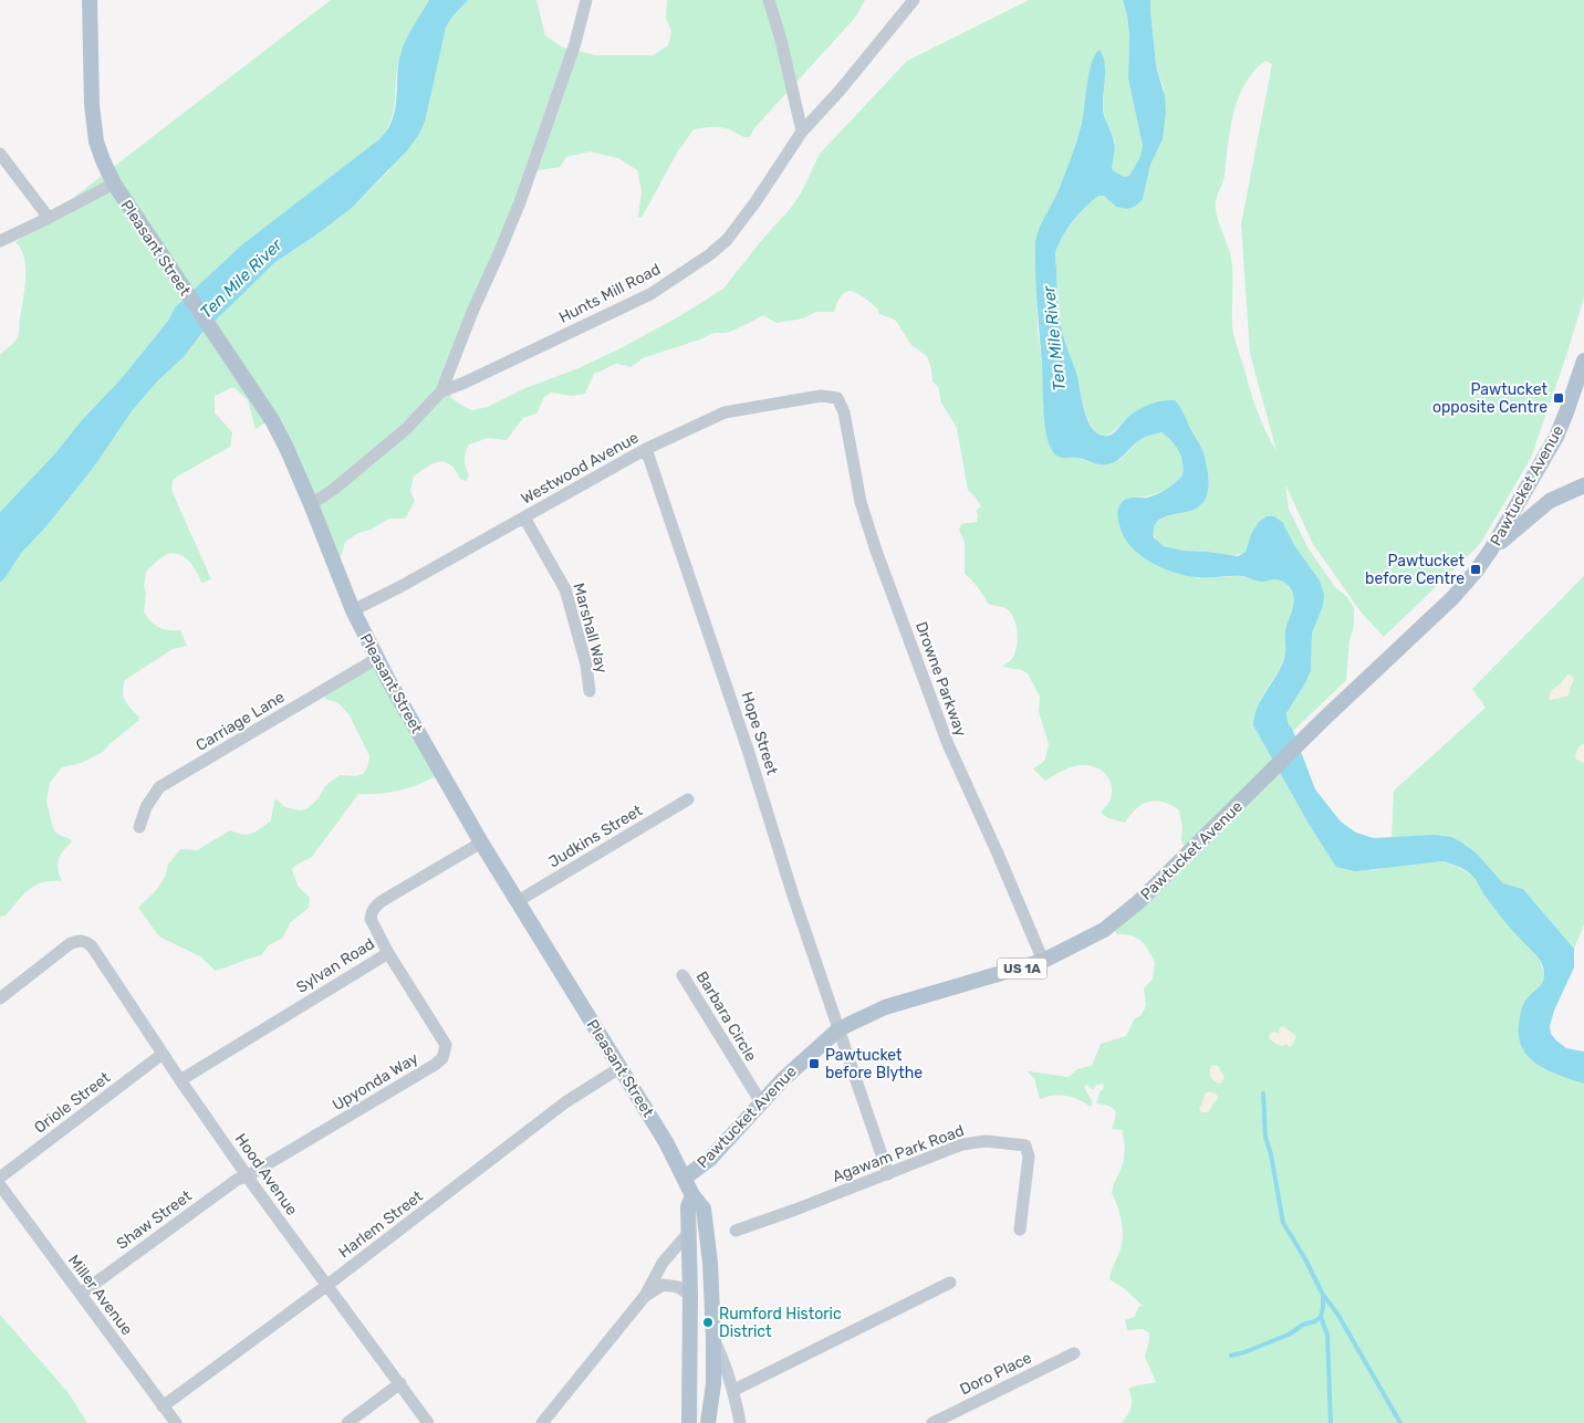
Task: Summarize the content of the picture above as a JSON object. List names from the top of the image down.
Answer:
{
  "streets": {
    "main road": ["Pleasant Street", "Pawtucket Avenue", "US 1A"],
    "street": [
      "Hunts Mill Road",
      "Westwood Avenue",
      "Marshall Way",
      "Drowne Parkway",
      "Carriage Lane",
      "Hope Street",
      "Judkins Street",
      "Sylvan Road",
      "Barbara Circle",
      "Upyonda Way",
      "Oriole Street",
      "Agawam Park Road",
      "Hood Avenue",
      "Shaw Street",
      "Harlem Street",
      "Miller Avenue",
      "Doro Place"
    ]
  },
  "crossings": [
    ["Pleasant Street", "Hunts Mill Road"],
    ["Pleasant Street", "Westwood Avenue"],
    ["Pleasant Street", "Pawtucket Avenue"],
    ["Pleasant Street", "Carriage Lane"],
    ["Pleasant Street", "Judkins Street"],
    ["Pleasant Street", "Sylvan Road"],
    ["Pleasant Street", "Harlem Street"],
    ["Westwood Avenue", "Marshall Way"],
    ["Westwood Avenue", "Drowne Parkway"],
    ["Westwood Avenue", "Hope Street"],
    ["Pawtucket Avenue", "Drowne Parkway"],
    ["Pawtucket Avenue", "Hope Street"],
    ["Pawtucket Avenue", "Barbara Circle"],
    ["Hope Street", "Agawam Park Road"],
    ["Sylvan Road", "Upyonda Way"],
    ["Sylvan Road", "Hood Avenue"],
    ["Upyonda Way", "Hood Avenue"],
    ["Upyonda Way", "Shaw Street"],
    ["Oriole Street", "Hood Avenue"],
    ["Hood Avenue", "Shaw Street"],
    ["Hood Avenue", "Harlem Street"],
    ["Shaw Street", "Miller Avenue"],
    ["Harlem Street", "Miller Avenue"]
  ],
  "water": ["Ten Mile River"],
  "places": {
    "transit": ["Pawtucket opposite Centre", "Pawtucket before Centre", "Pawtucket before Blythe"],
    "other": ["Rumford Historic District"]
  }
}
